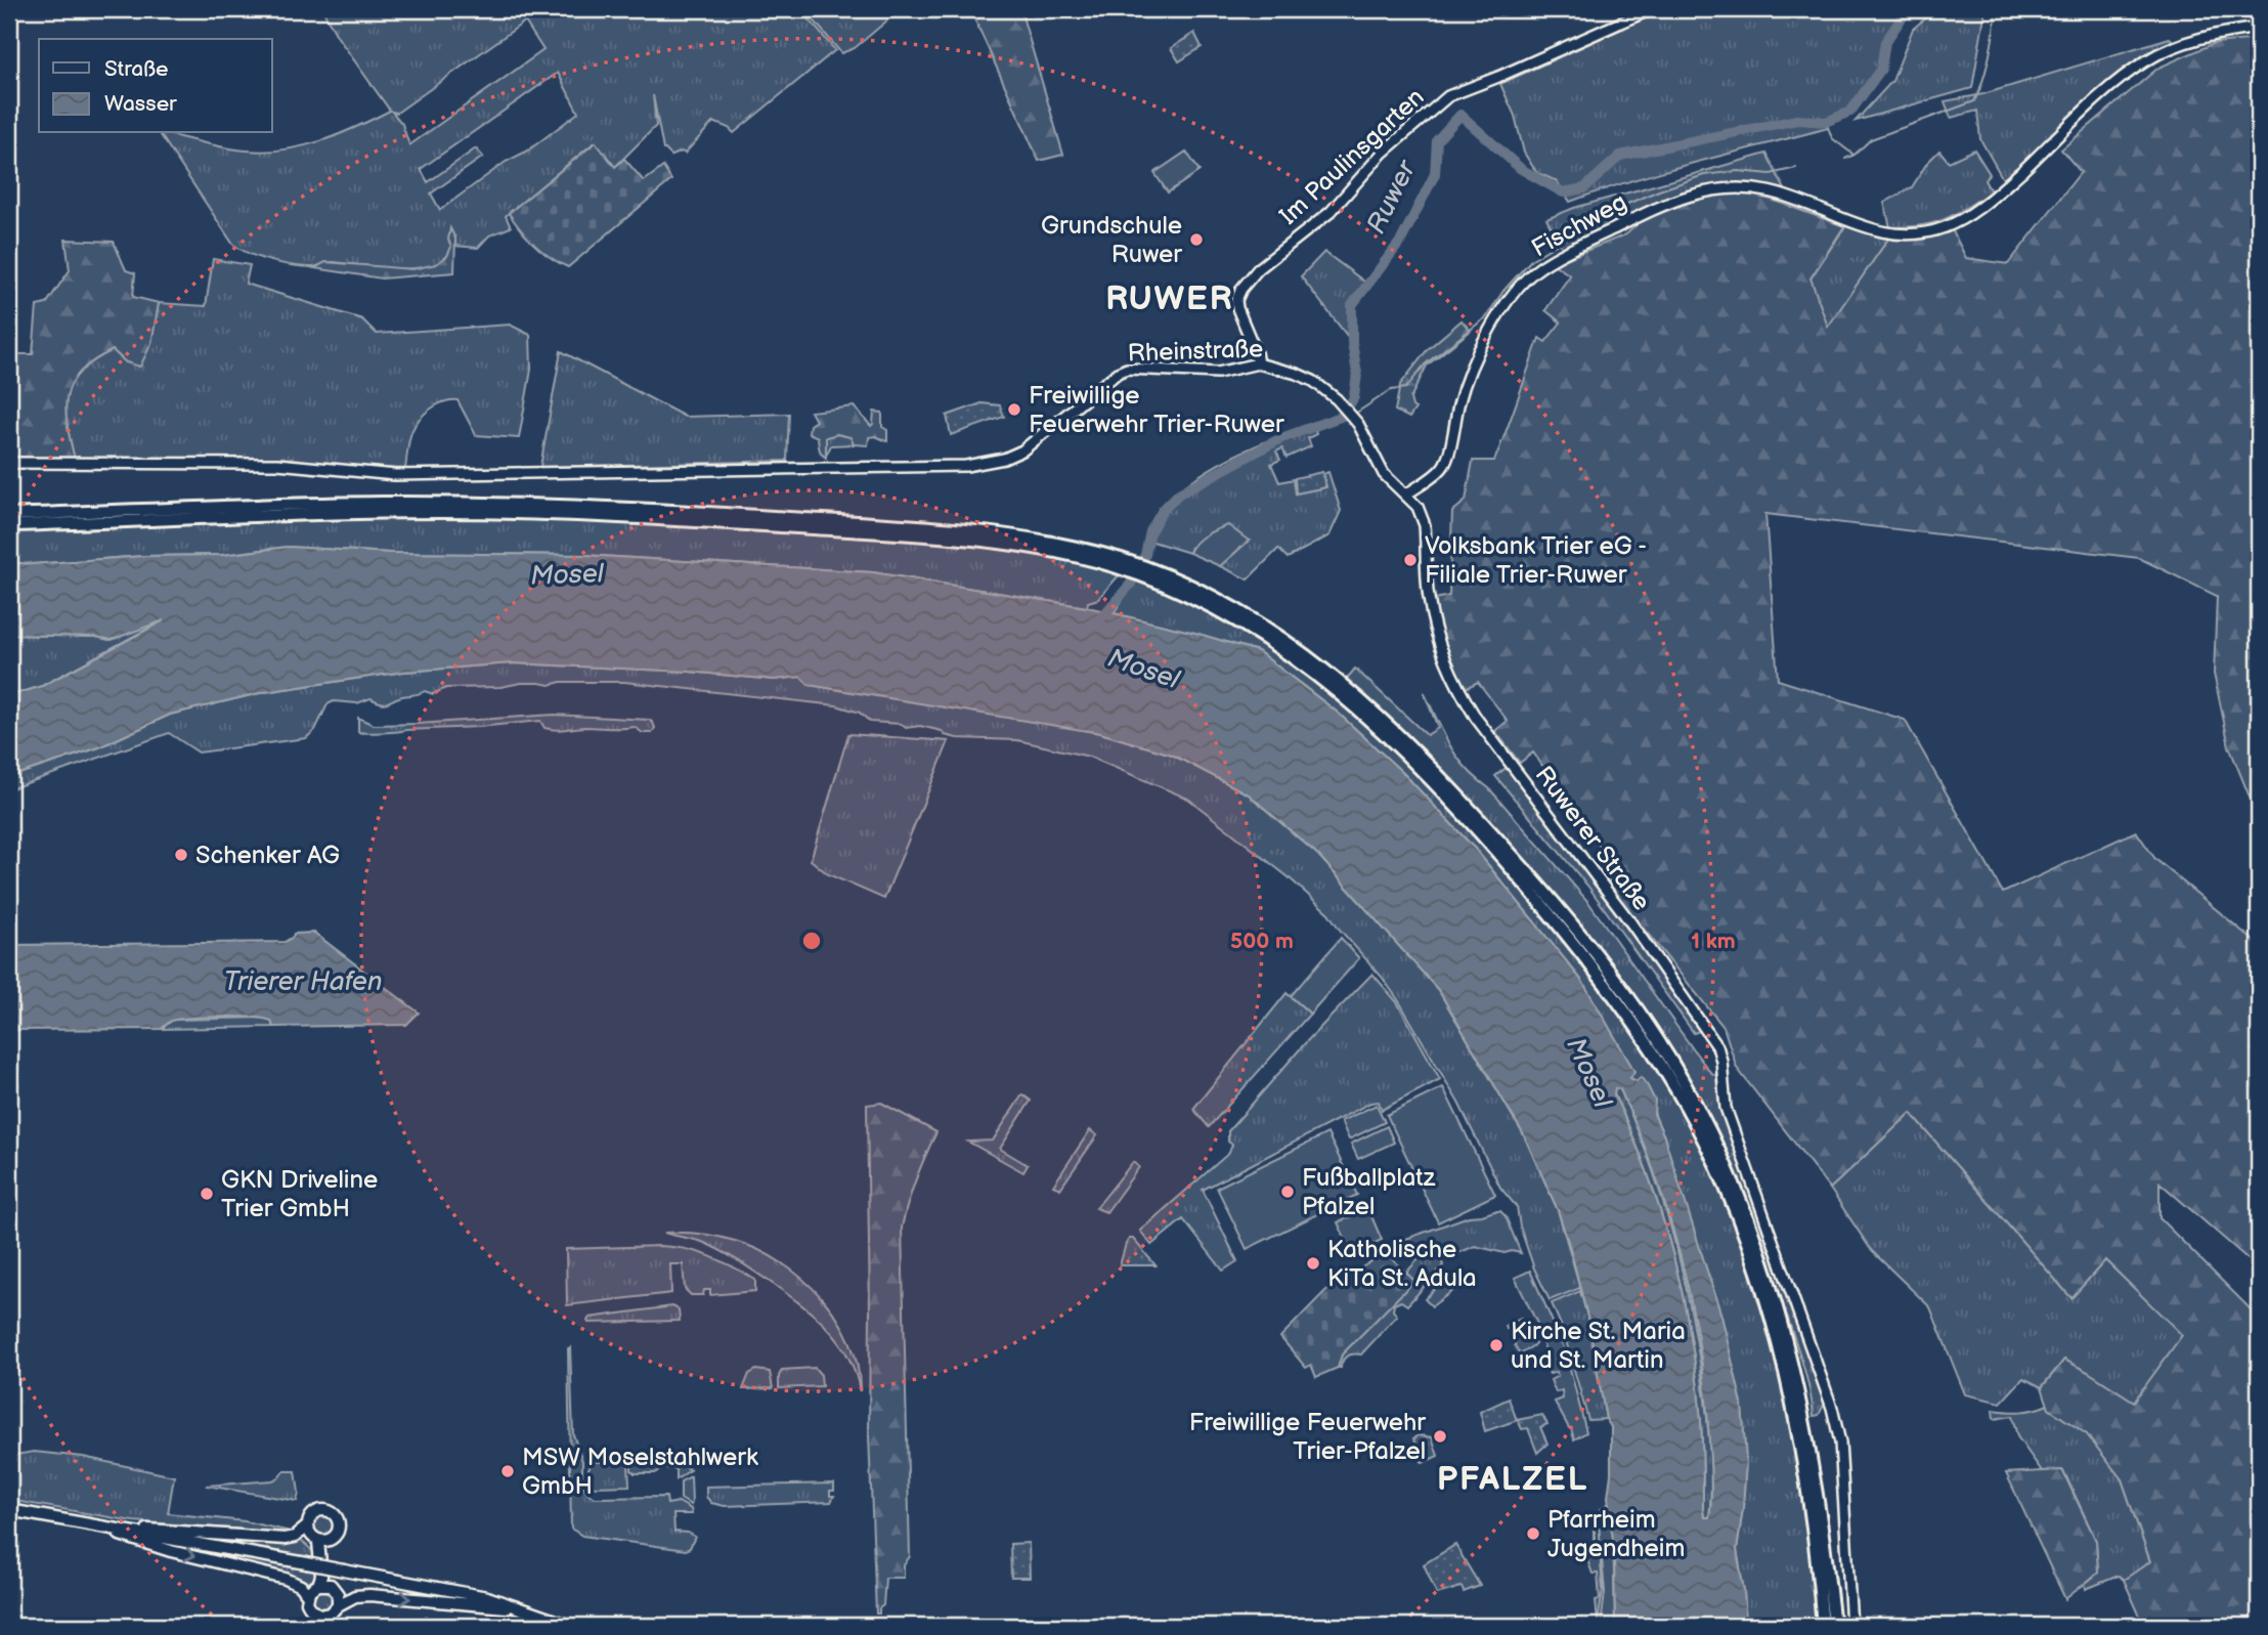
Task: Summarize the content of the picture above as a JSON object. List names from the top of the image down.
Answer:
{
  "streets": {
    "main road": [
      "Im Paulinsgarten",
      "Fischweg",
      "Rheinstraße",
      "Ruwerer Straße"
    ]
  },
  "crossings": [
    ["Im Paulinsgarten", "Rheinstraße"],
    ["Fischweg", "Ruwerer Straße"],
    ["Rheinstraße", "Ruwerer Straße"]
  ],
  "districts": ["RUWER", "PFALZEL"],
  "water": ["Ruwer", "Mosel", "Trierer Hafen"],
  "places": [
    "Grundschule Ruwer",
    "Freiwillige Feuerwehr Trier-Ruwer",
    "Volksbank Trier eG - Filiale Trier-Ruwer",
    "Schenker AG",
    "Fußballplatz Pfalzel",
    "GKN Driveline Trier GmbH",
    "Katholische KiTa St. Adula",
    "Kirche St. Maria und St. Martin",
    "Freiwillige Feuerwehr Trier-Pfalzel",
    "MSW Moselstahlwerk GmbH",
    "Pfarrheim Jugendheim"
  ],
  "legend": ["Straße", "Wasser"],
  "rings": ["500 m", "1 km"]
}
